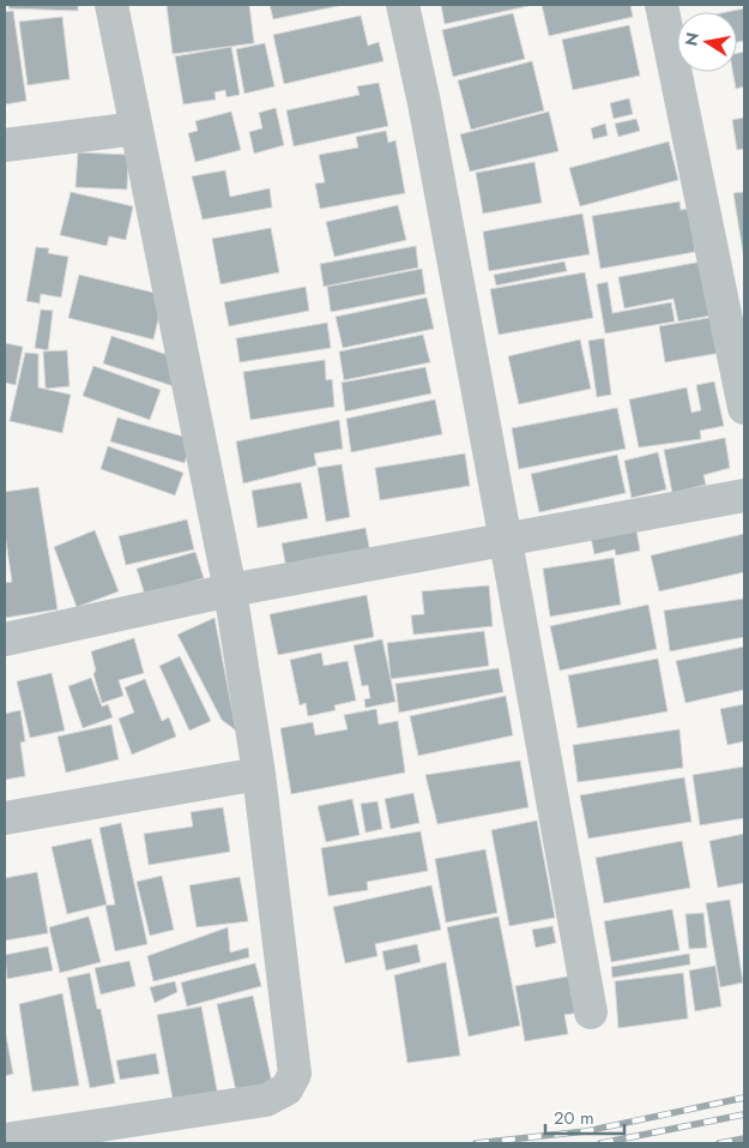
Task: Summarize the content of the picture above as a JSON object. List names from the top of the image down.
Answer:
{
  "scale_bar": "20 m",
  "north": "left"
}
